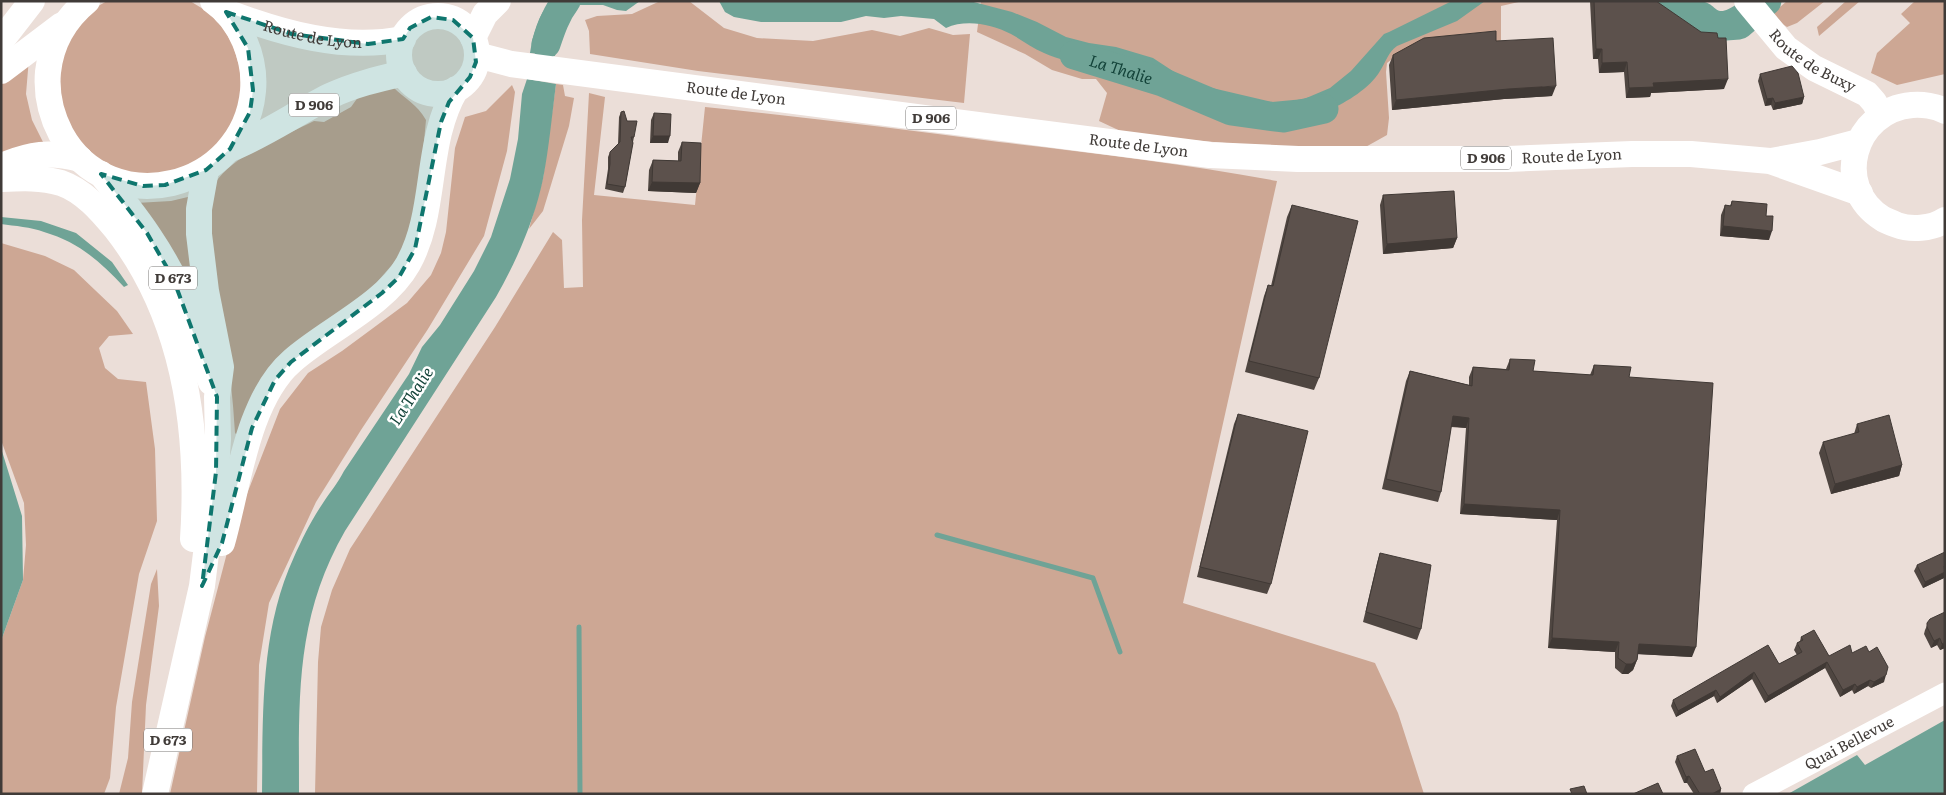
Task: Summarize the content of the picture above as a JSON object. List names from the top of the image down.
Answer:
{
  "streets": {
    "main road": [
      "Route de Lyon",
      "Route de Buxy",
      "D 906",
      "D 673"
    ],
    "street": ["Quai Bellevue"]
  },
  "crossings": [
    ["Route de Lyon", "D 906"]
  ],
  "water": ["La Thalie"]
}
